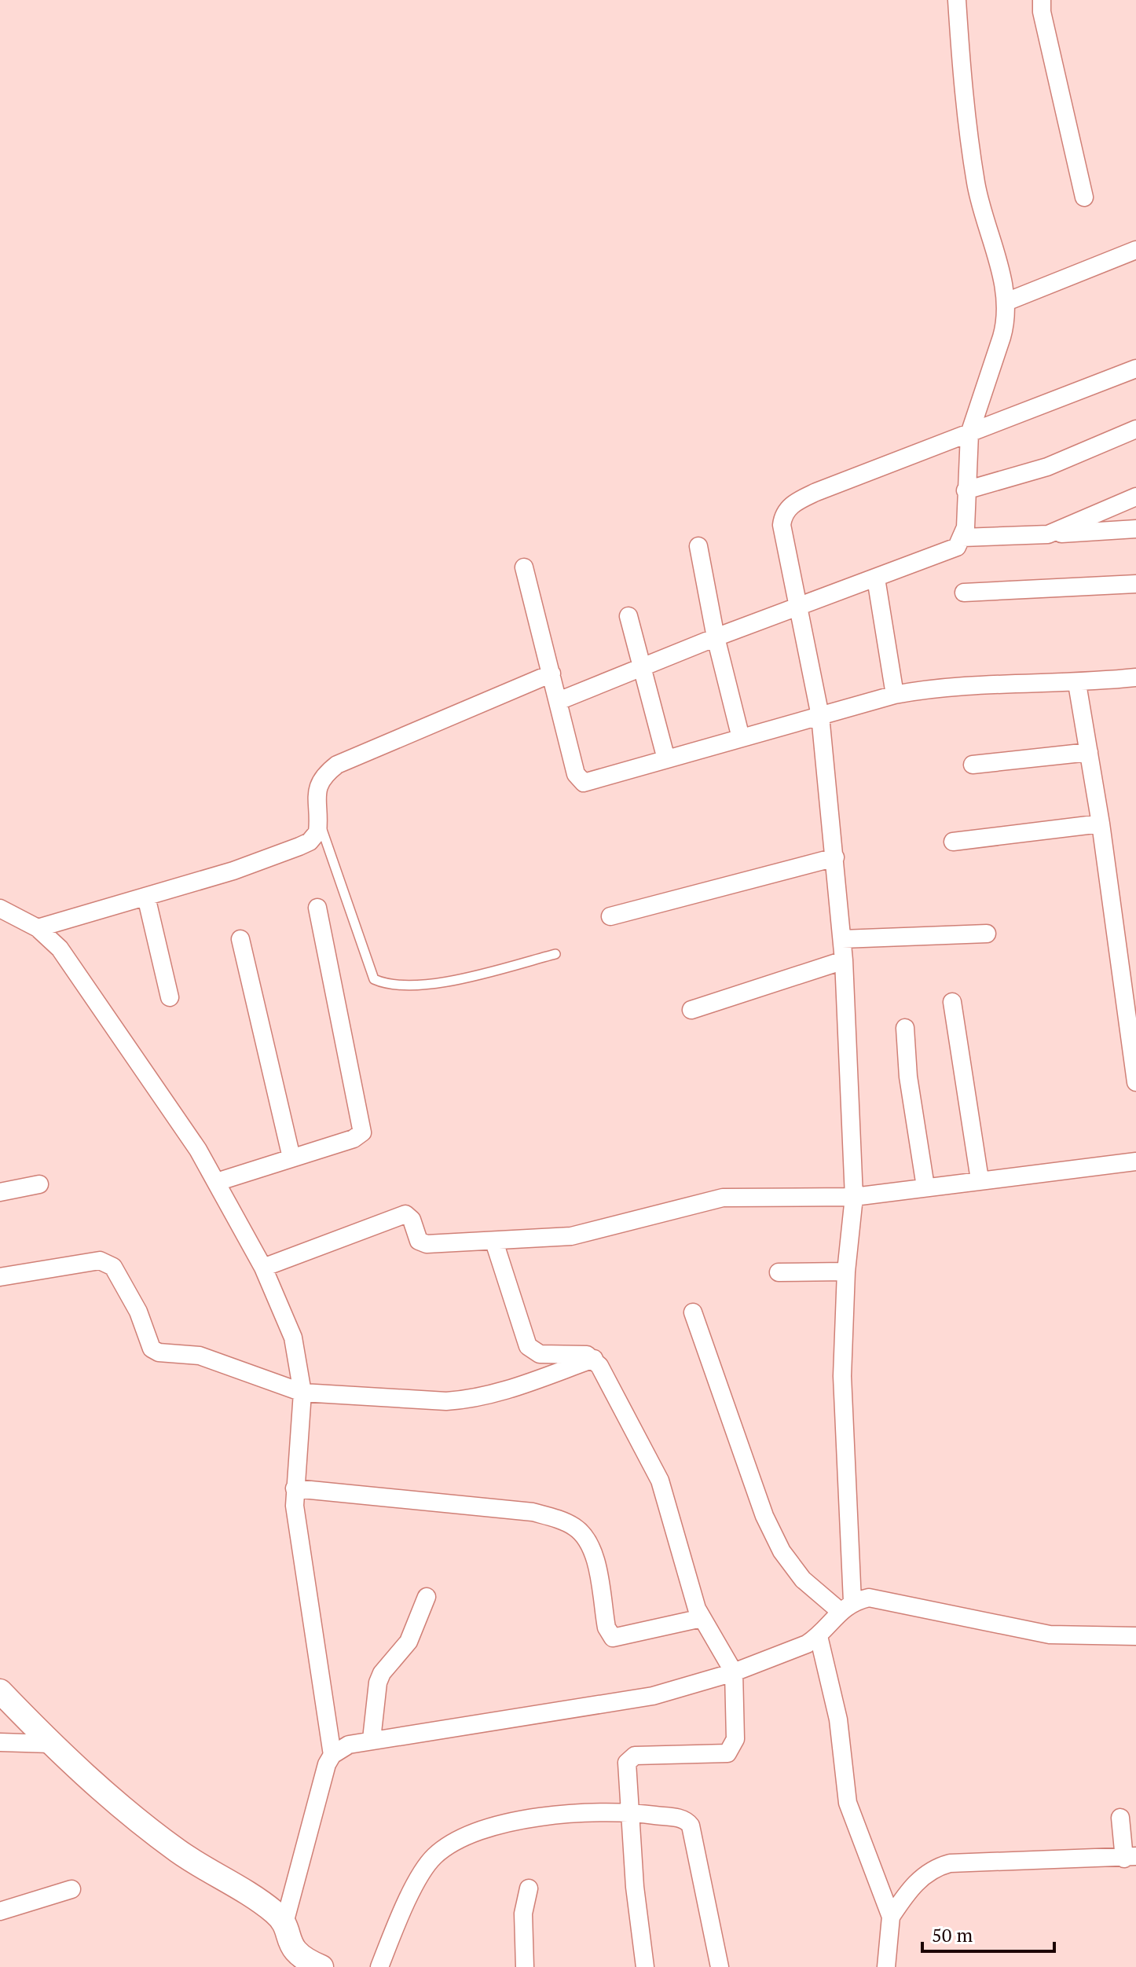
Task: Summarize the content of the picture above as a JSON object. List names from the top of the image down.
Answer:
{
  "scale_bar": "50 m"
}
